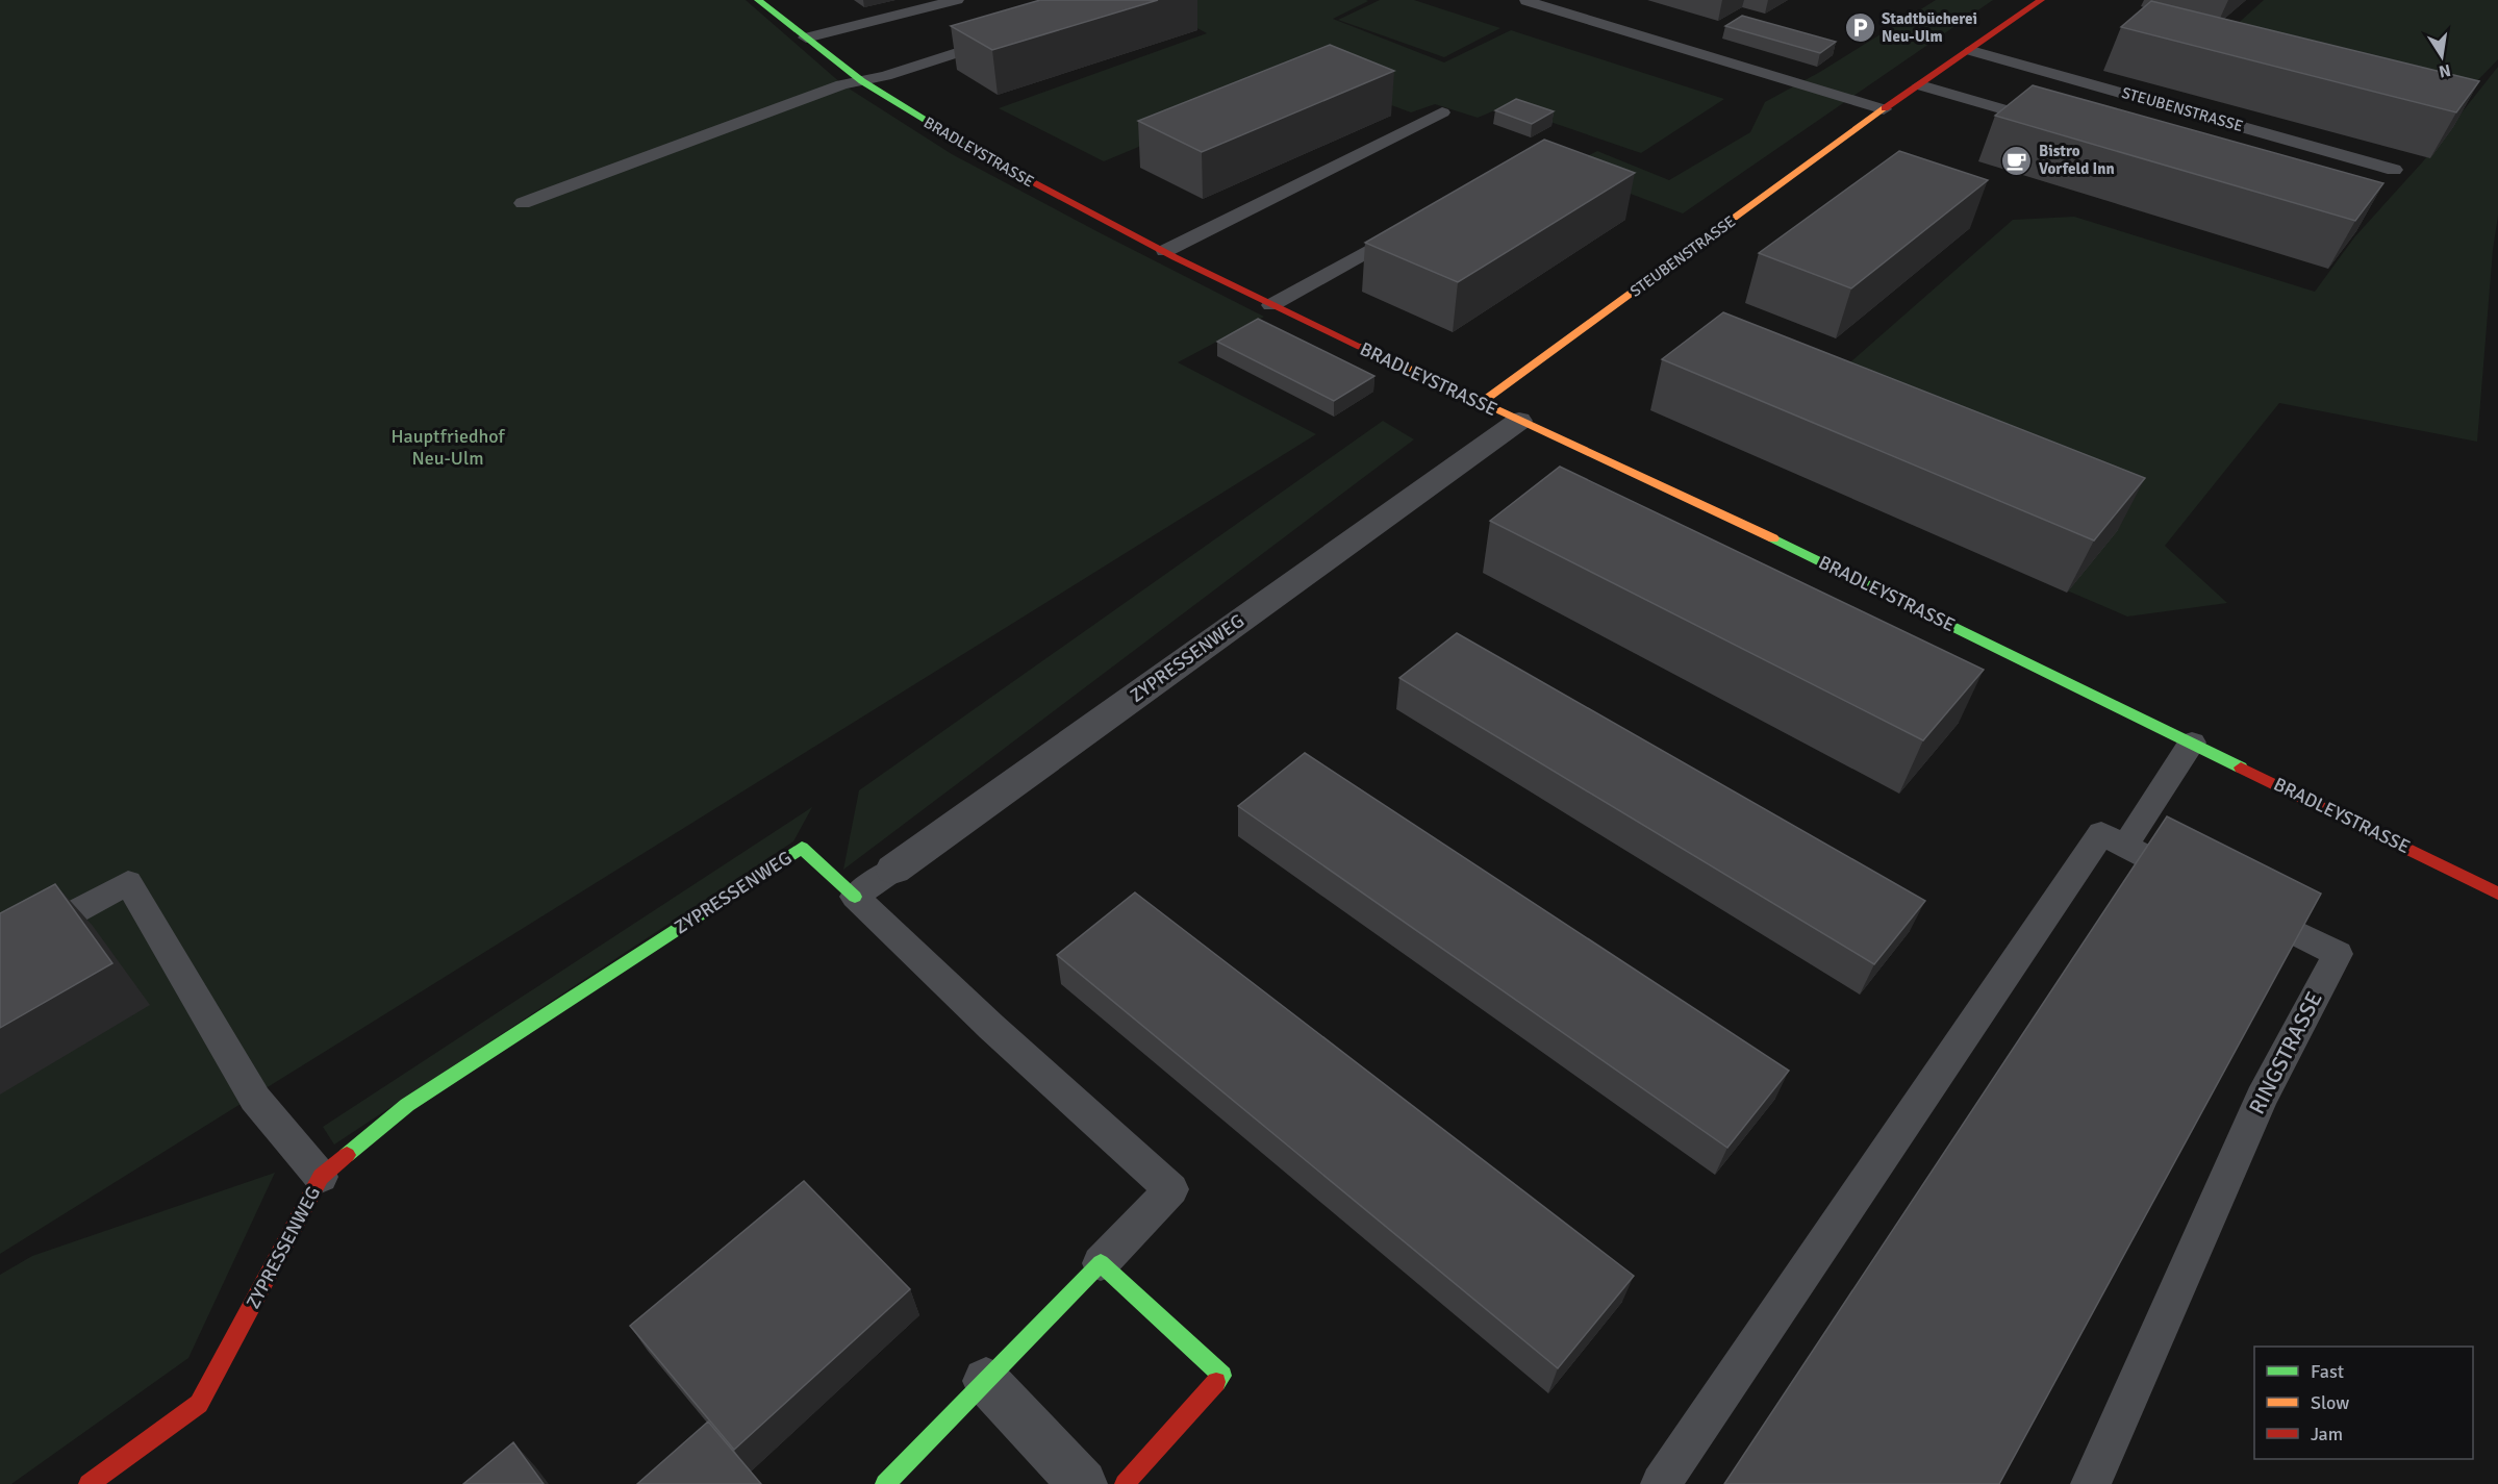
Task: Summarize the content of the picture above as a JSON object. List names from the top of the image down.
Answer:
{
  "streets": {
    "street": ["STEUBENSTRASSE", "BRADLEYSTRASSE", "ZYPRESSENWEG"],
    "lane": ["RINGSTRASSE"]
  },
  "crossings": [
    ["STEUBENSTRASSE", "BRADLEYSTRASSE"],
    ["BRADLEYSTRASSE", "ZYPRESSENWEG"]
  ],
  "parks": ["Hauptfriedhof Neu-Ulm"],
  "places": {
    "parking": ["Stadtbücherei Neu-Ulm"],
    "cafe": ["Bistro Vorfeld Inn"]
  },
  "legend": ["Fast", "Slow", "Jam"],
  "north": "bottom"
}
